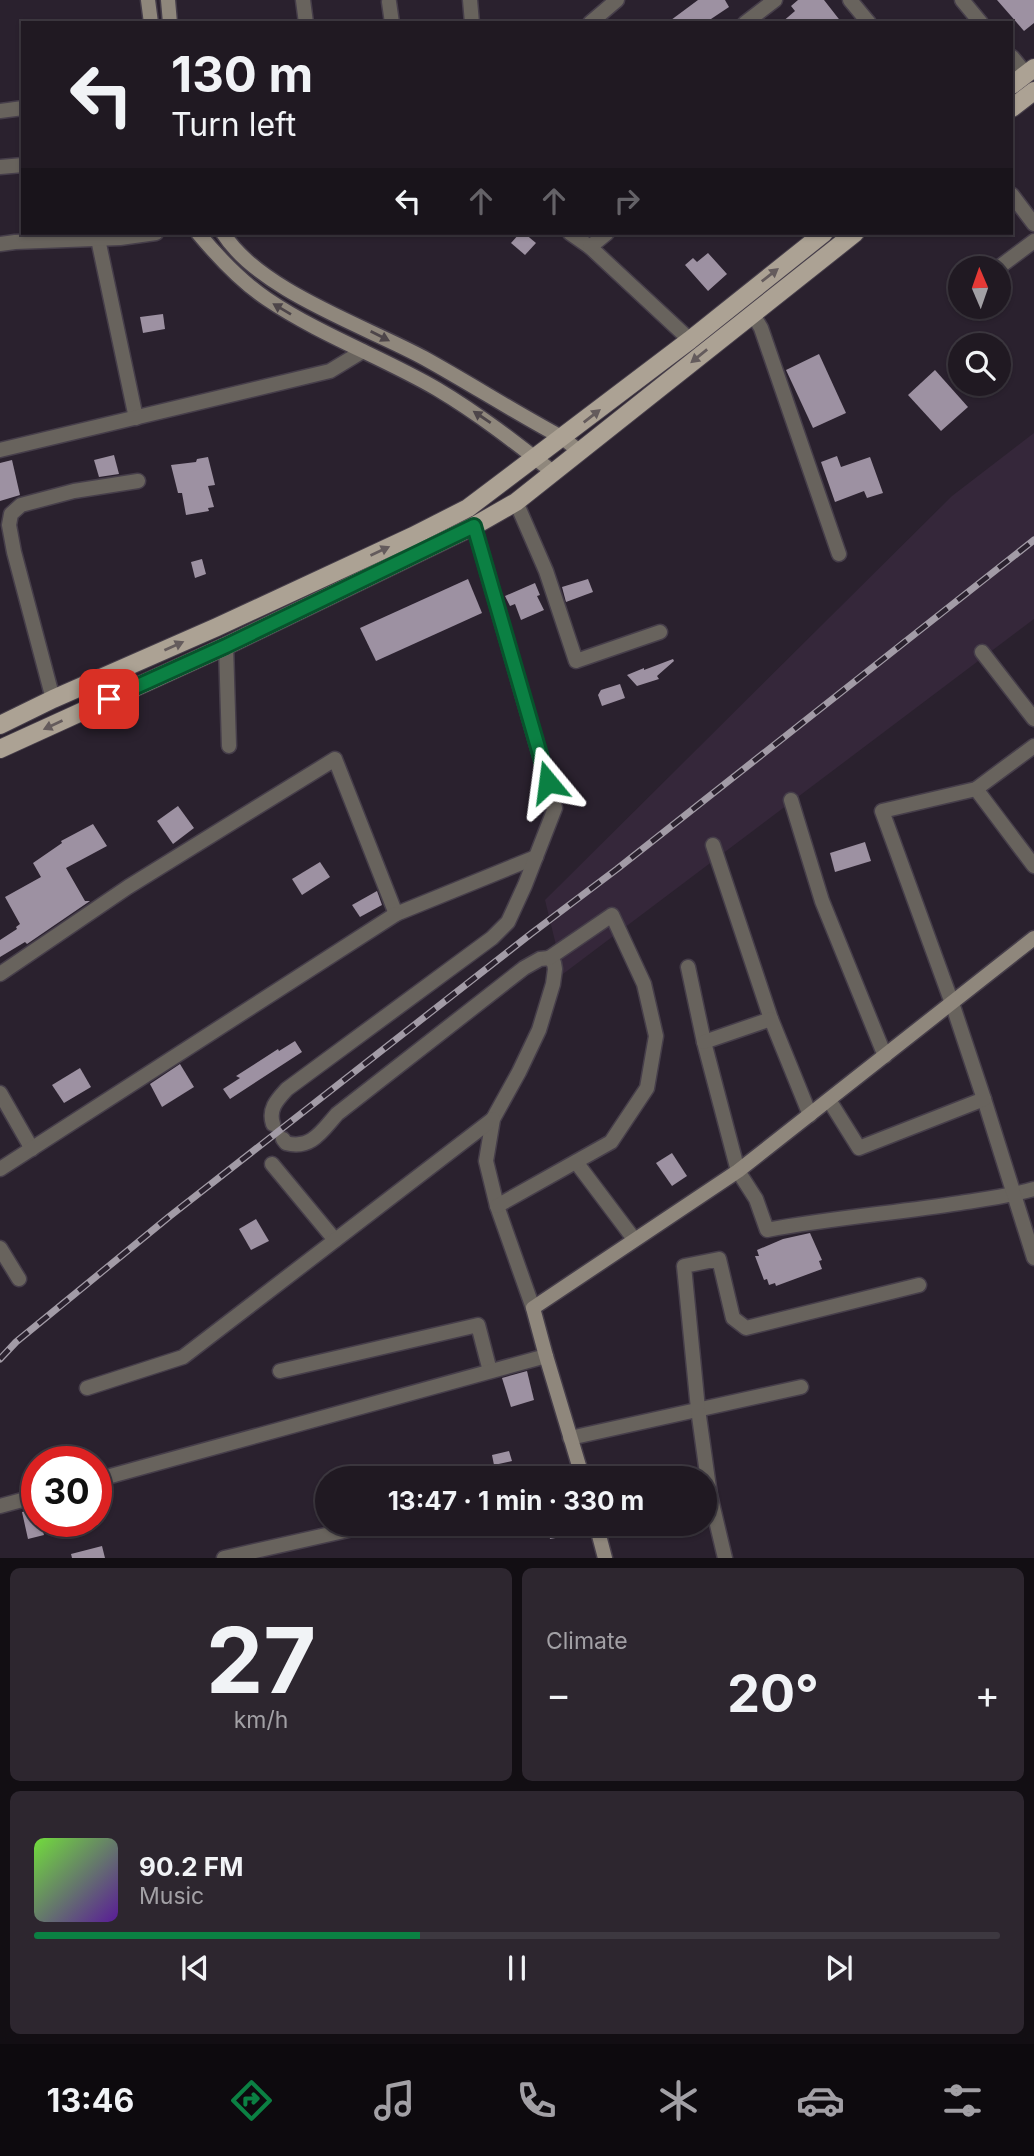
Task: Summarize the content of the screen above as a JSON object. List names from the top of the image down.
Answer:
{
  "north": "top",
  "page": {
    "turn": ["130 m", "Turn left"],
    "limit": "30",
    "trip": "13:47 · 1 min · 330 m",
    "tile": [
      ["27", "km/h"],
      "Climate"
    ],
    "heat": ["−", "20°", "+"],
    "song": ["90.2 FM", "Music"],
    "tabs": "13:46"
  }
}
